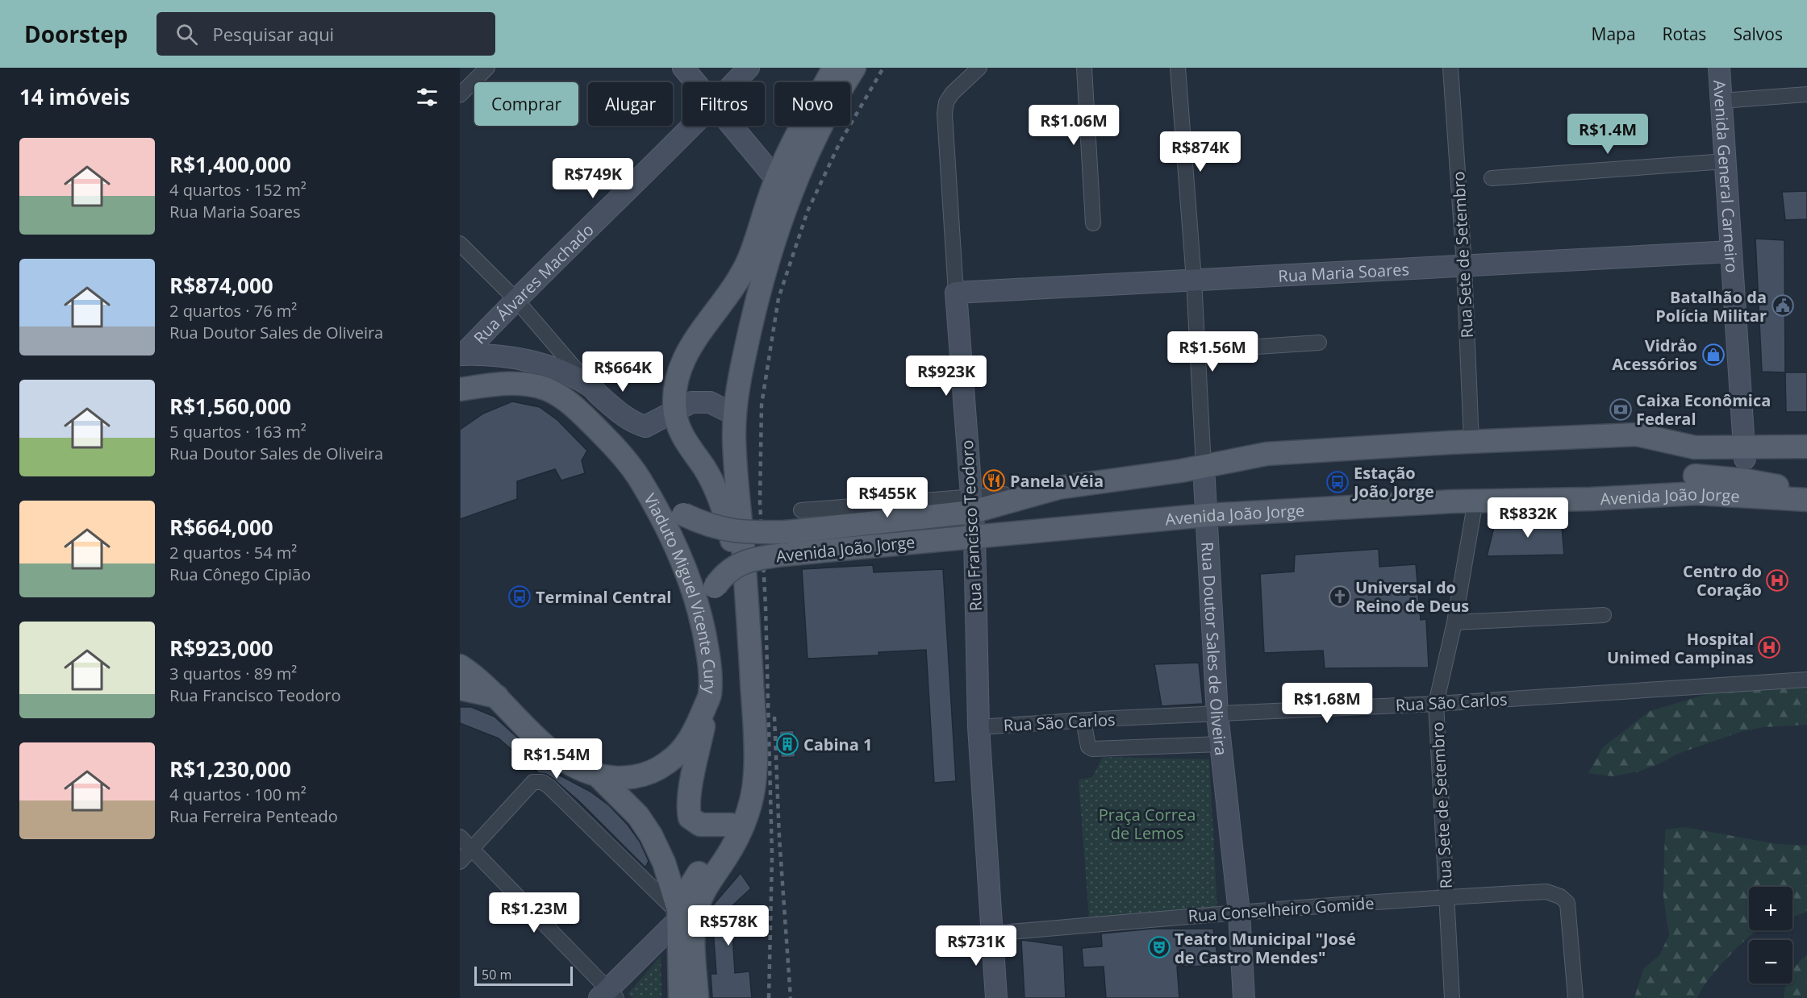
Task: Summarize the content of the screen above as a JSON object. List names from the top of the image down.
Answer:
{
  "streets": {
    "main road": ["Avenida João Jorge", "Viaduto Miguel Vicente Cury"],
    "street": [
      "Avenida General Carneiro",
      "Rua Sete de Setembro",
      "Rua Maria Soares",
      "Rua Álvares Machado",
      "Rua Francisco Teodoro",
      "Rua Doutor Sales de Oliveira",
      "Rua São Carlos",
      "Rua Conselheiro Gomide"
    ]
  },
  "crossings": [
    ["Avenida General Carneiro", "Rua Maria Soares"],
    ["Avenida General Carneiro", "Avenida João Jorge"],
    ["Rua Sete de Setembro", "Rua Maria Soares"],
    ["Rua Sete de Setembro", "Avenida João Jorge"],
    ["Rua Sete de Setembro", "Rua São Carlos"],
    ["Rua Sete de Setembro", "Rua Conselheiro Gomide"],
    ["Rua Maria Soares", "Rua Francisco Teodoro"],
    ["Rua Maria Soares", "Rua Doutor Sales de Oliveira"],
    ["Avenida João Jorge", "Rua Francisco Teodoro"],
    ["Avenida João Jorge", "Viaduto Miguel Vicente Cury"],
    ["Avenida João Jorge", "Rua Doutor Sales de Oliveira"],
    ["Rua Francisco Teodoro", "Rua São Carlos"],
    ["Rua Francisco Teodoro", "Rua Conselheiro Gomide"],
    ["Rua Doutor Sales de Oliveira", "Rua São Carlos"],
    ["Rua Doutor Sales de Oliveira", "Rua Conselheiro Gomide"]
  ],
  "parks": ["Praça Correa de Lemos"],
  "places": {
    "public building": ["Batalhão da Polícia Militar"],
    "shop": ["Vidråo Acessórios"],
    "bank": ["Caixa Econômica Federal"],
    "restaurant": ["Panela Véia"],
    "bus stop": ["Estação João Jorge", "Terminal Central"],
    "hospital": ["Centro do Coração", "Hospital Unimed Campinas"],
    "church": ["Universal do Reino de Deus"],
    "building": ["Cabina 1"],
    "theatre": ["Teatro Municipal \"José de Castro Mendes\""]
  },
  "scale_bar": "50 m",
  "page": {
    "header": "Doorstep",
    "search": "Pesquisar aqui",
    "nav": ["Mapa", "Rotas", "Salvos"],
    "heading": "14 imóveis",
    "chip": [
      "Comprar",
      "Alugar",
      "Filtros",
      "Novo"
    ],
    "price": [
      "R$1.06M",
      "R$1.4M",
      "R$874K",
      "R$749K",
      "R$1.56M",
      "R$664K",
      "R$923K",
      "R$455K",
      "R$832K",
      "R$1.68M",
      "R$1.54M",
      "R$1.23M",
      "R$578K",
      "R$731K"
    ],
    "list": [
      {
        "name": "R$1,400,000",
        "note": "4 quartos · 152 m² · Rua Maria Soares"
      },
      {
        "name": "R$874,000",
        "note": "2 quartos · 76 m² · Rua Doutor Sales de Oliveira"
      },
      {
        "name": "R$1,560,000",
        "note": "5 quartos · 163 m² · Rua Doutor Sales de Oliveira"
      },
      {
        "name": "R$664,000",
        "note": "2 quartos · 54 m² · Rua Cônego Cipião"
      },
      {
        "name": "R$923,000",
        "note": "3 quartos · 89 m² · Rua Francisco Teodoro"
      },
      {
        "name": "R$1,230,000",
        "note": "4 quartos · 100 m² · Rua Ferreira Penteado"
      }
    ],
    "map_buttons": ["+", "−"],
    "scale": "50 m"
  }
}
